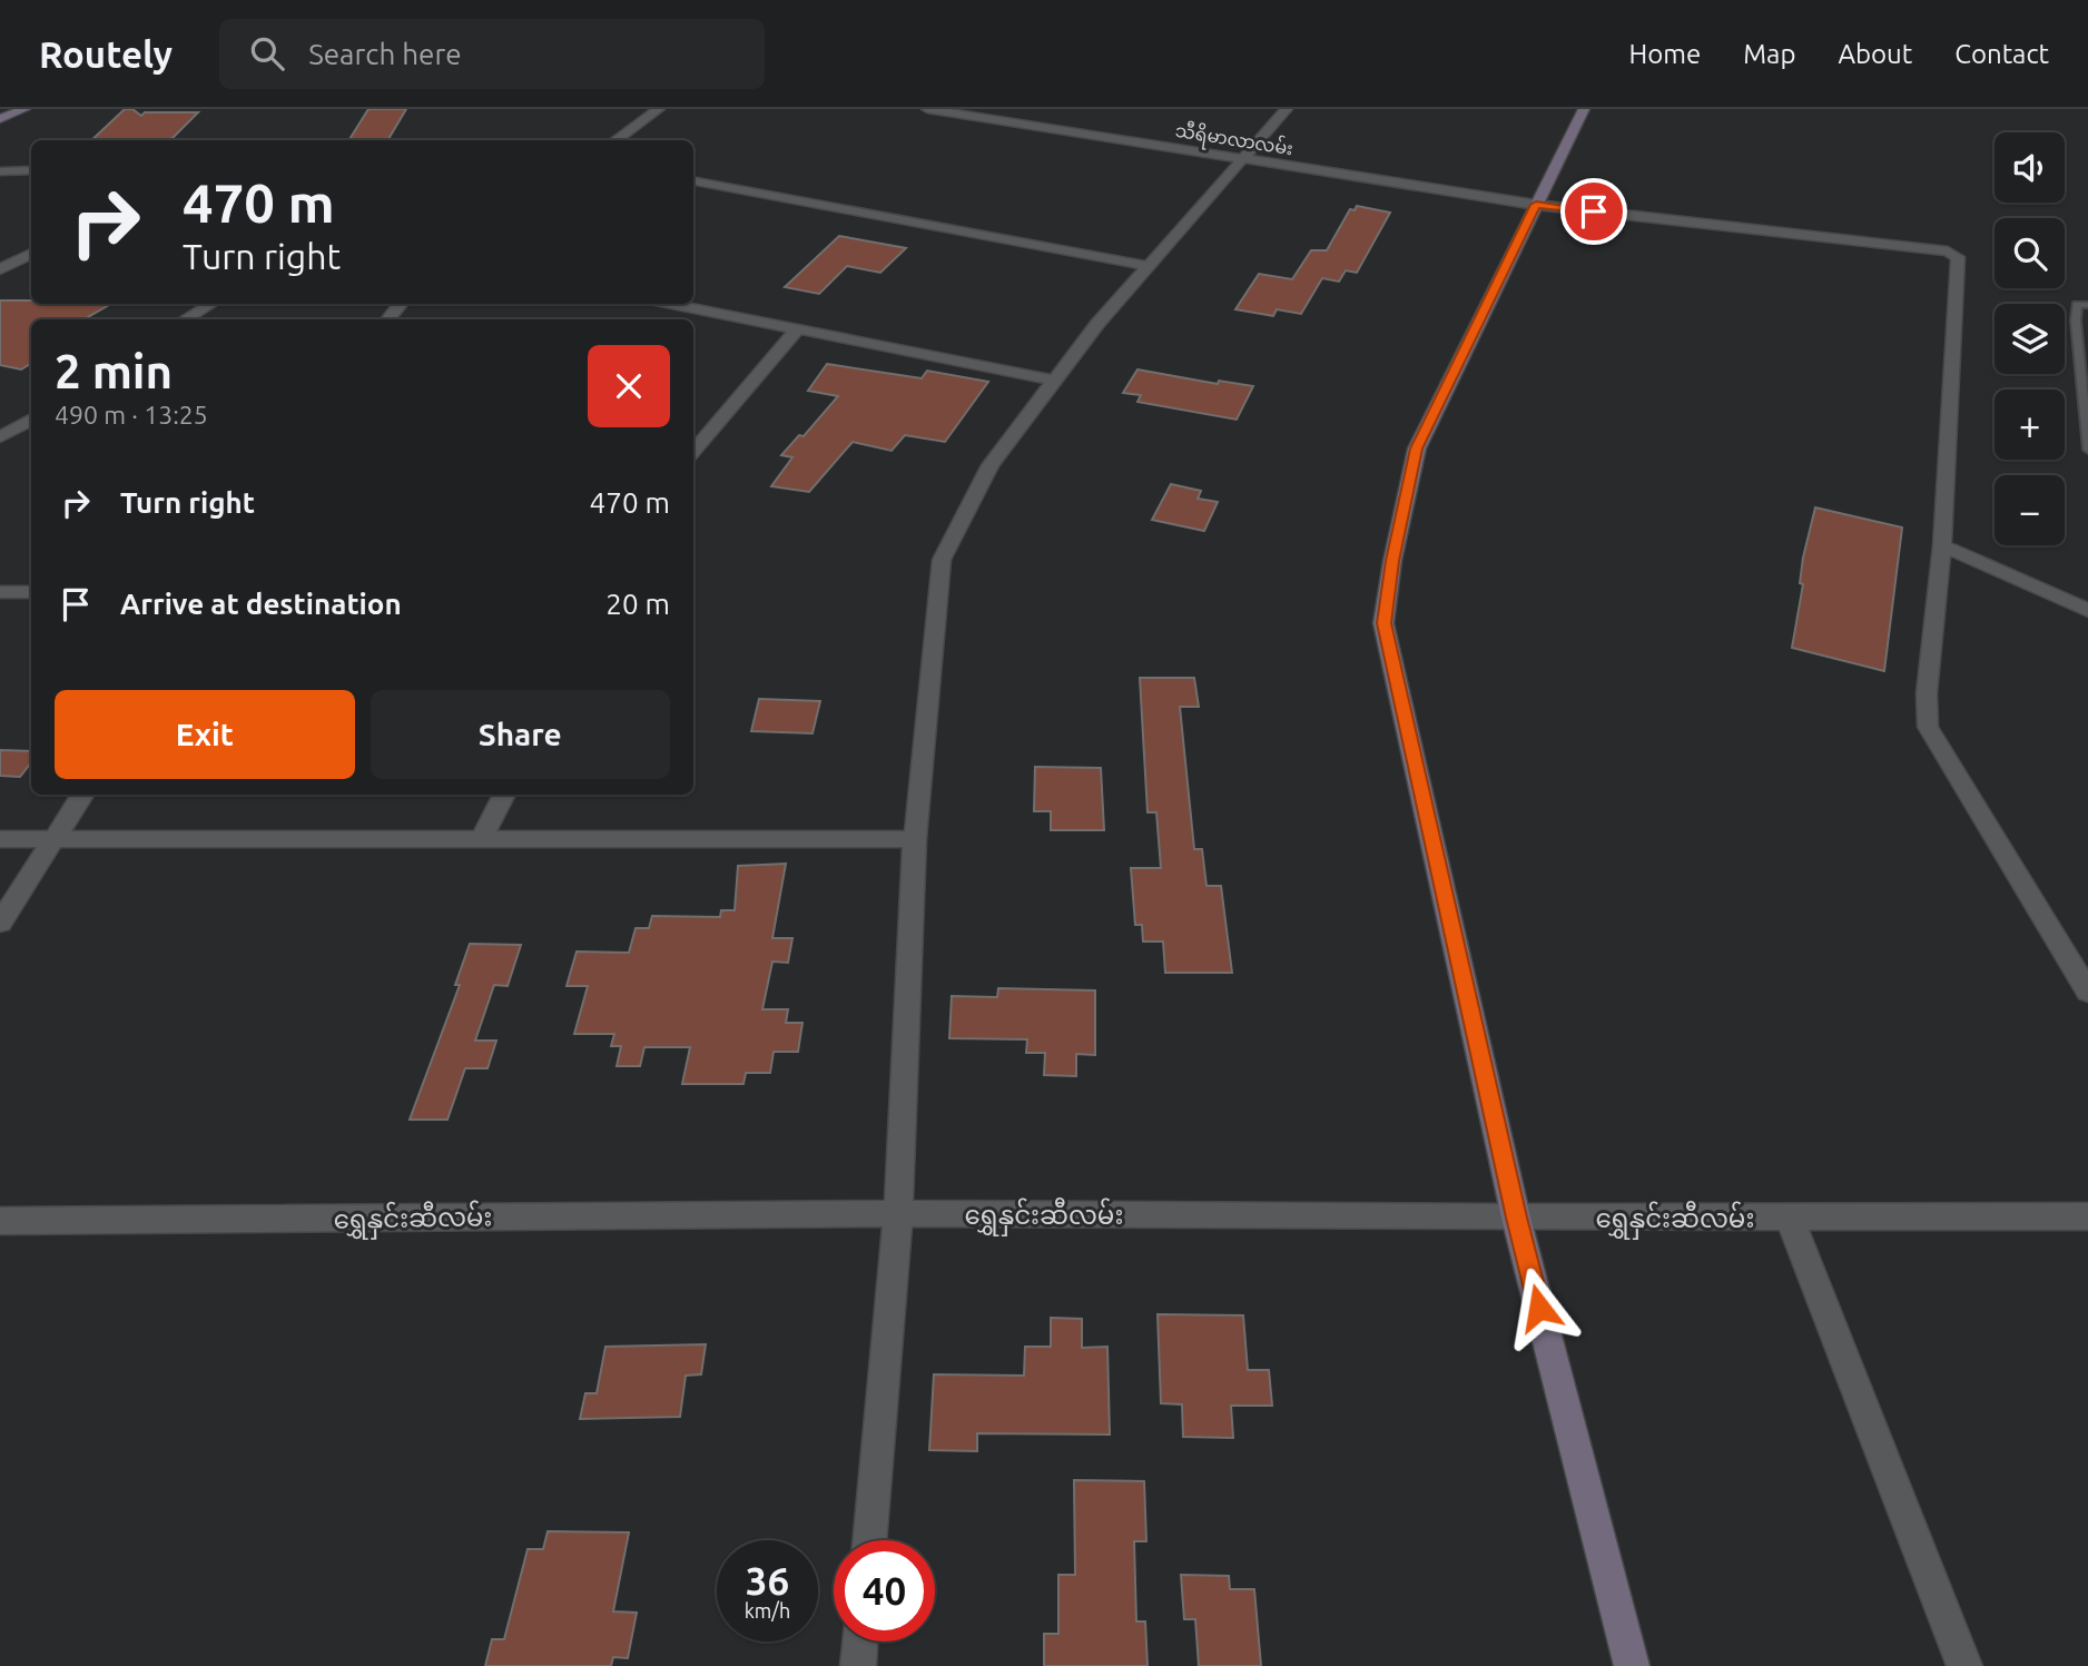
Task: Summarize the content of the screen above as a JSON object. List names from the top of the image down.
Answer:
{
  "streets": {
    "street": ["သီရိမာလာလမ်း", "ရွှေနှင်းဆီလမ်း"]
  },
  "page": {
    "header": "Routely",
    "search": "Search here",
    "nav": [
      "Home",
      "Map",
      "About",
      "Contact"
    ],
    "map_buttons": ["+", "−"],
    "turn": ["470 m", "Turn right"],
    "heading": ["2 min", "490 m · 13:25"],
    "list": [
      {
        "name": "Turn right",
        "value": "470 m"
      },
      {
        "name": "Arrive at destination",
        "value": "20 m"
      }
    ],
    "buttons": ["Exit", "Share"],
    "speed": "36 km/h",
    "limit": "40"
  }
}
